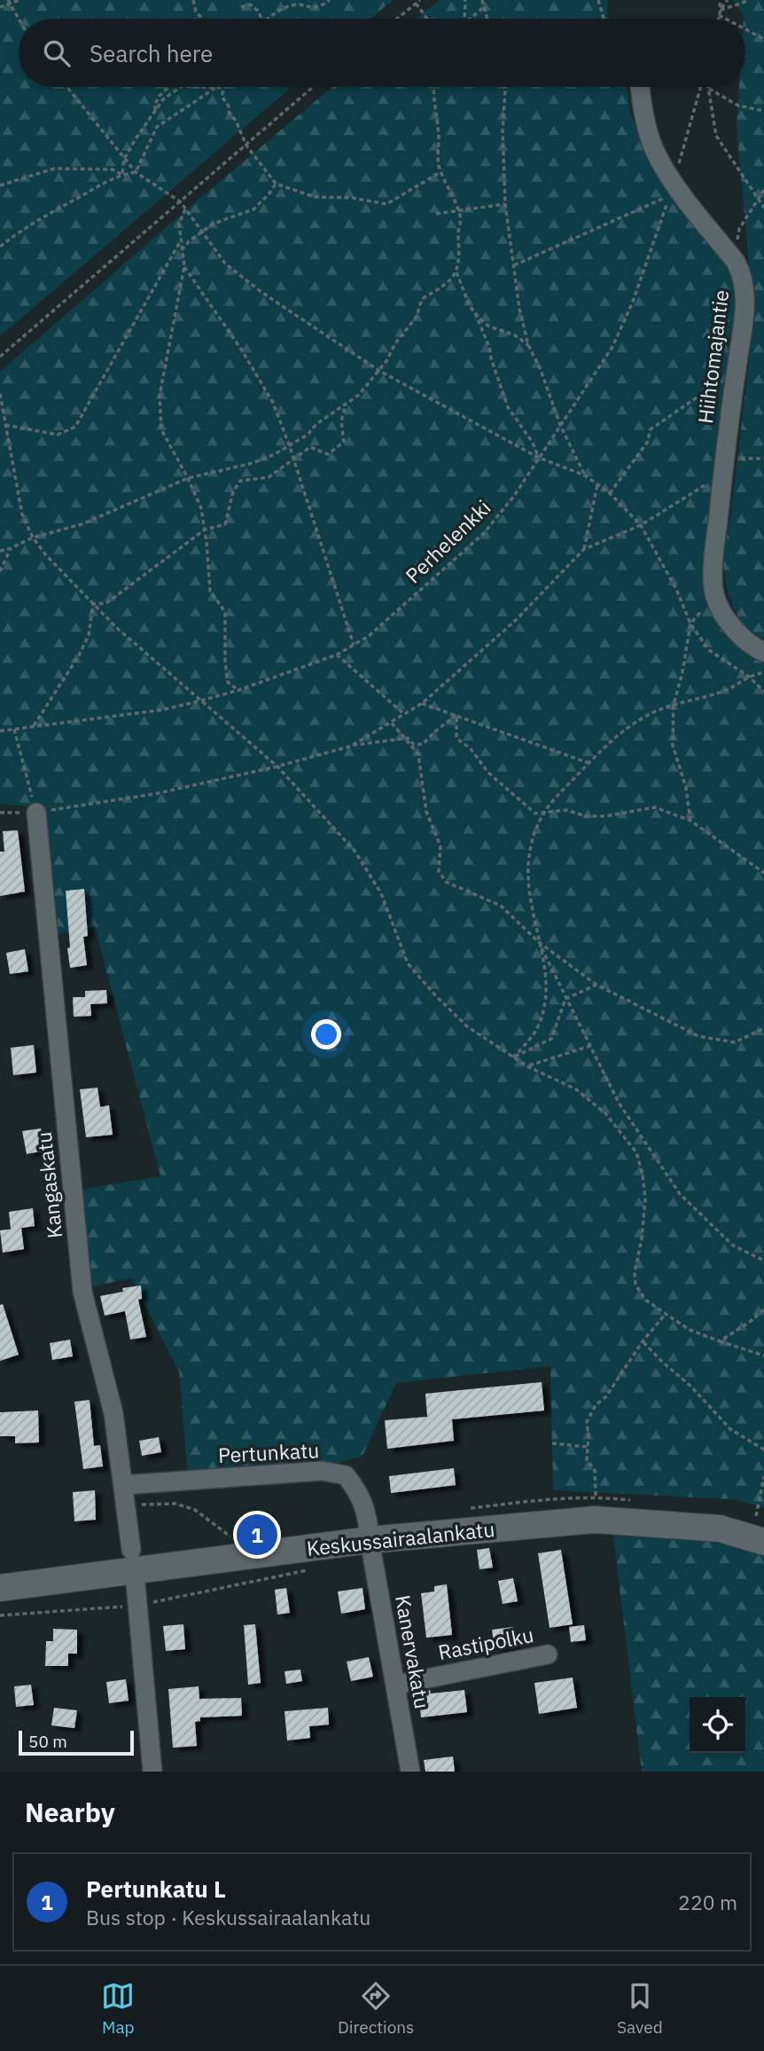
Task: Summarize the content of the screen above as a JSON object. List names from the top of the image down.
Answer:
{
  "streets": {
    "street": [
      "Hiihtomajantie",
      "Kangaskatu",
      "Pertunkatu",
      "Keskussairaalankatu",
      "Rastipolku",
      "Kanervakatu"
    ],
    "path": ["Perhelenkki"]
  },
  "crossings": [
    ["Hiihtomajantie", "Perhelenkki"],
    ["Kangaskatu", "Pertunkatu"],
    ["Pertunkatu", "Keskussairaalankatu"],
    ["Pertunkatu", "Kanervakatu"],
    ["Keskussairaalankatu", "Kanervakatu"],
    ["Rastipolku", "Kanervakatu"]
  ],
  "scale_bar": "50 m",
  "page": {
    "search": "Search here",
    "pins": "1",
    "scale": "50 m",
    "heading": "Nearby",
    "list": [
      {
        "mark": "1",
        "name": "Pertunkatu L",
        "note": "Bus stop · Keskussairaalankatu",
        "value": "220 m"
      }
    ],
    "nav": ["Map", "Directions", "Saved"]
  }
}
